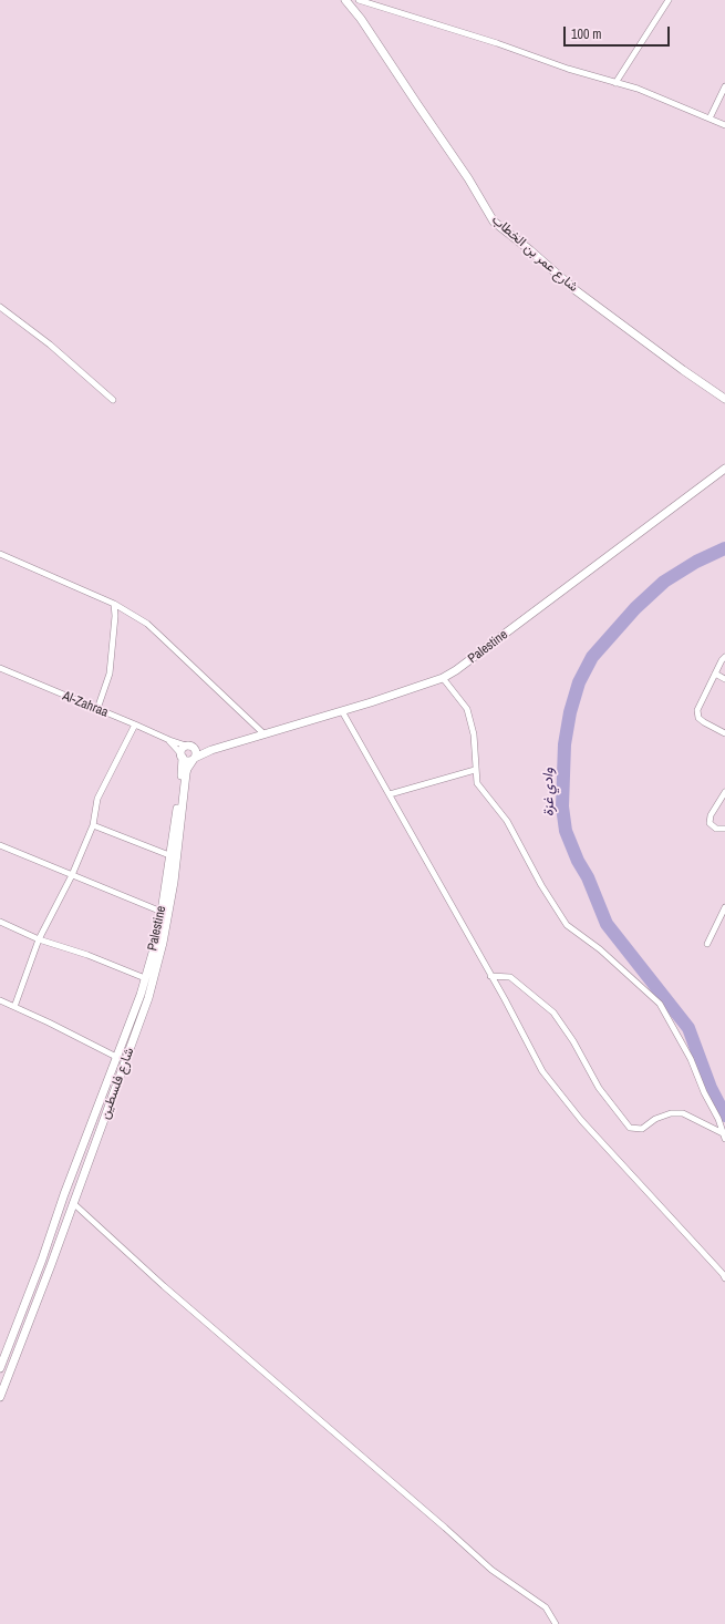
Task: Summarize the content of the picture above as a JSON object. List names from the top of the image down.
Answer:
{
  "streets": {
    "street": [
      "شارع عمر بن الخطاب",
      "Palestine",
      "Al-Zahraa",
      "شارع فلسطين"
    ]
  },
  "crossings": [
    ["Palestine", "Al-Zahraa"],
    ["Palestine", "شارع فلسطين"],
    ["Al-Zahraa", "شارع فلسطين"]
  ],
  "water": ["وادي غزة"],
  "scale_bar": "100 m"
}
